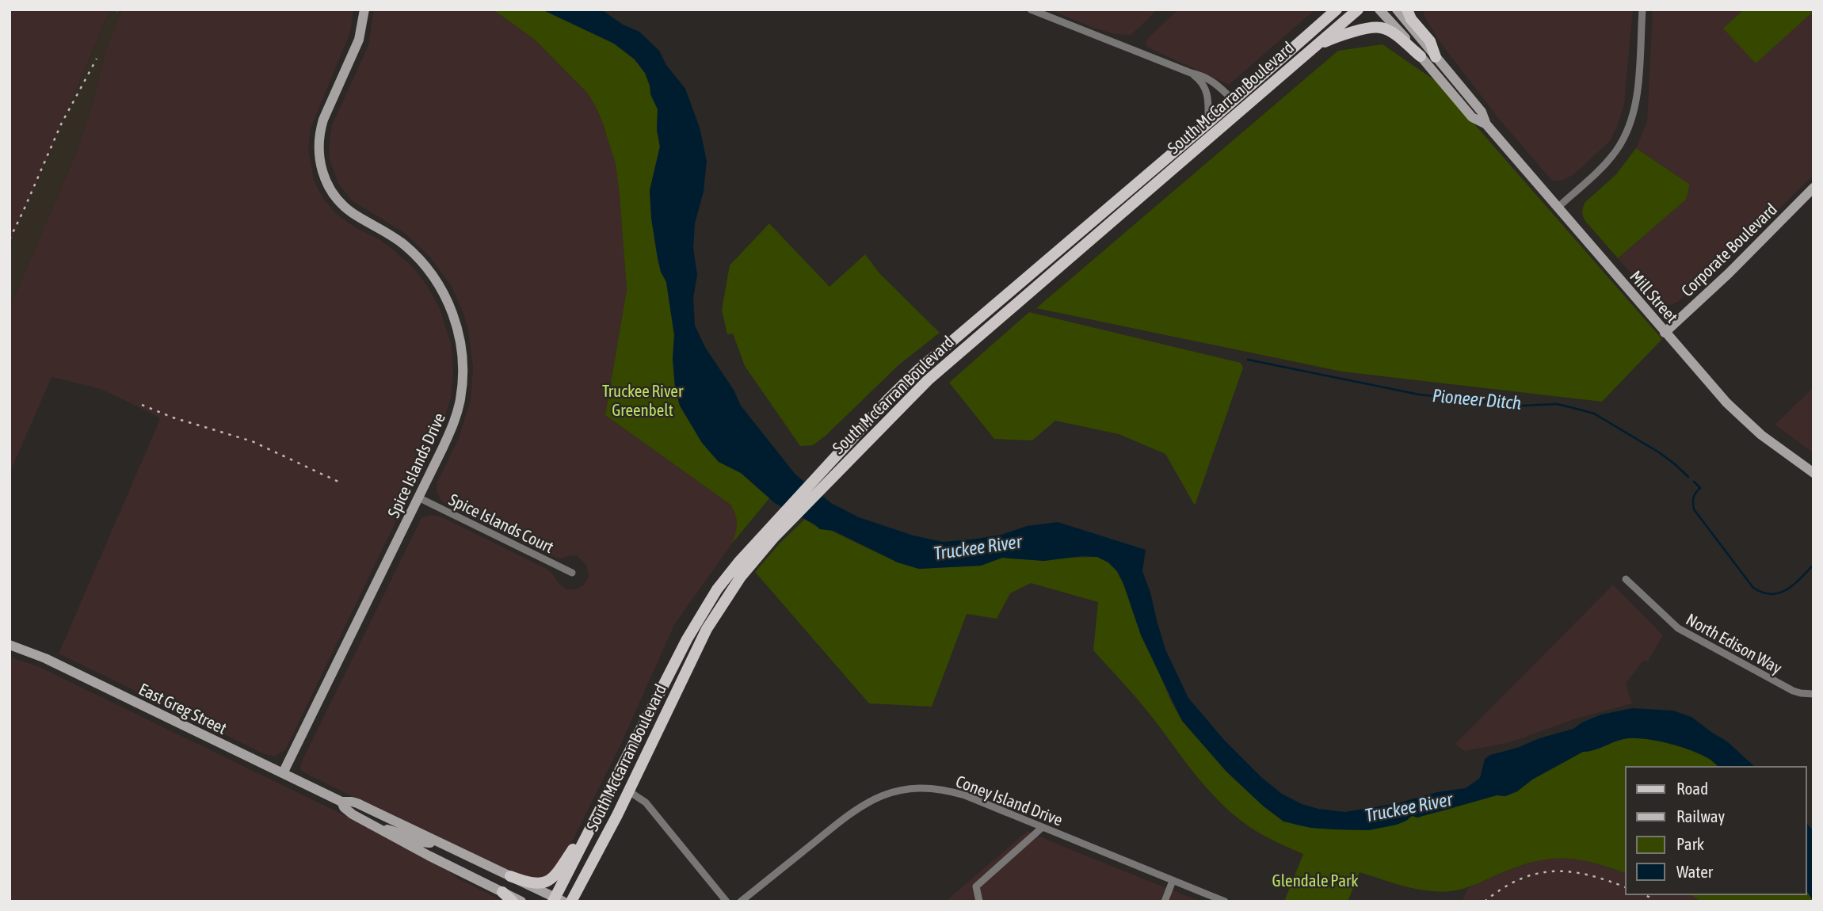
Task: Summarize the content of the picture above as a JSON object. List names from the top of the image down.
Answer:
{
  "streets": {
    "main road": [
      "South McCarran Boulevard",
      "Corporate Boulevard",
      "Mill Street",
      "Spice Islands Drive",
      "East Greg Street"
    ],
    "street": ["Spice Islands Court", "North Edison Way", "Coney Island Drive"]
  },
  "crossings": [
    ["South McCarran Boulevard", "East Greg Street"],
    ["Corporate Boulevard", "Mill Street"],
    ["Spice Islands Drive", "Spice Islands Court"],
    ["Spice Islands Drive", "East Greg Street"]
  ],
  "water": ["Pioneer Ditch", "Truckee River"],
  "parks": ["Truckee River Greenbelt", "Glendale Park"],
  "legend": [
    "Road",
    "Railway",
    "Park",
    "Water"
  ]
}
